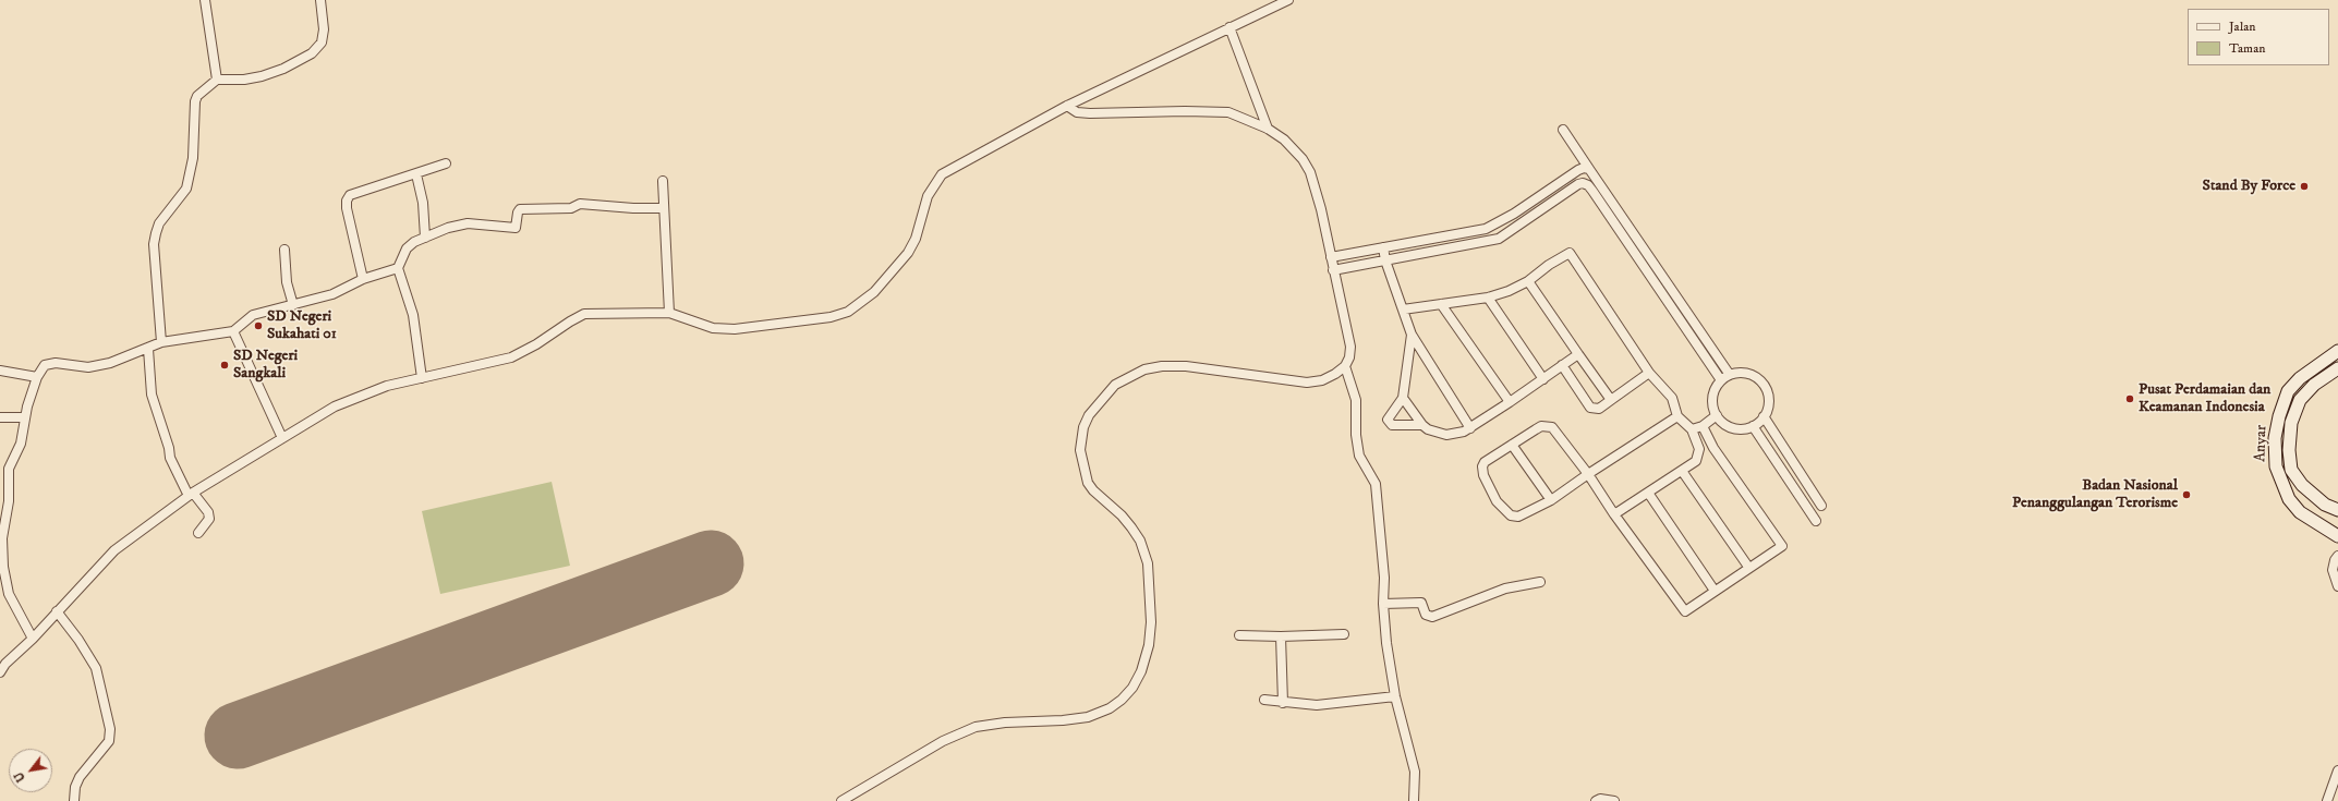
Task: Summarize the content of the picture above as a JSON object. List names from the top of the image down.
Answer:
{
  "streets": {
    "street": ["Anyar"]
  },
  "places": [
    "Stand By Force",
    "SD Negeri Sukahati 01",
    "SD Negeri Sangkali",
    "Pusat Perdamaian dan Keamanan Indonesia",
    "Badan Nasional Penanggulangan Terorisme"
  ],
  "legend": ["Jalan", "Taman"],
  "north": "bottom left"
}
